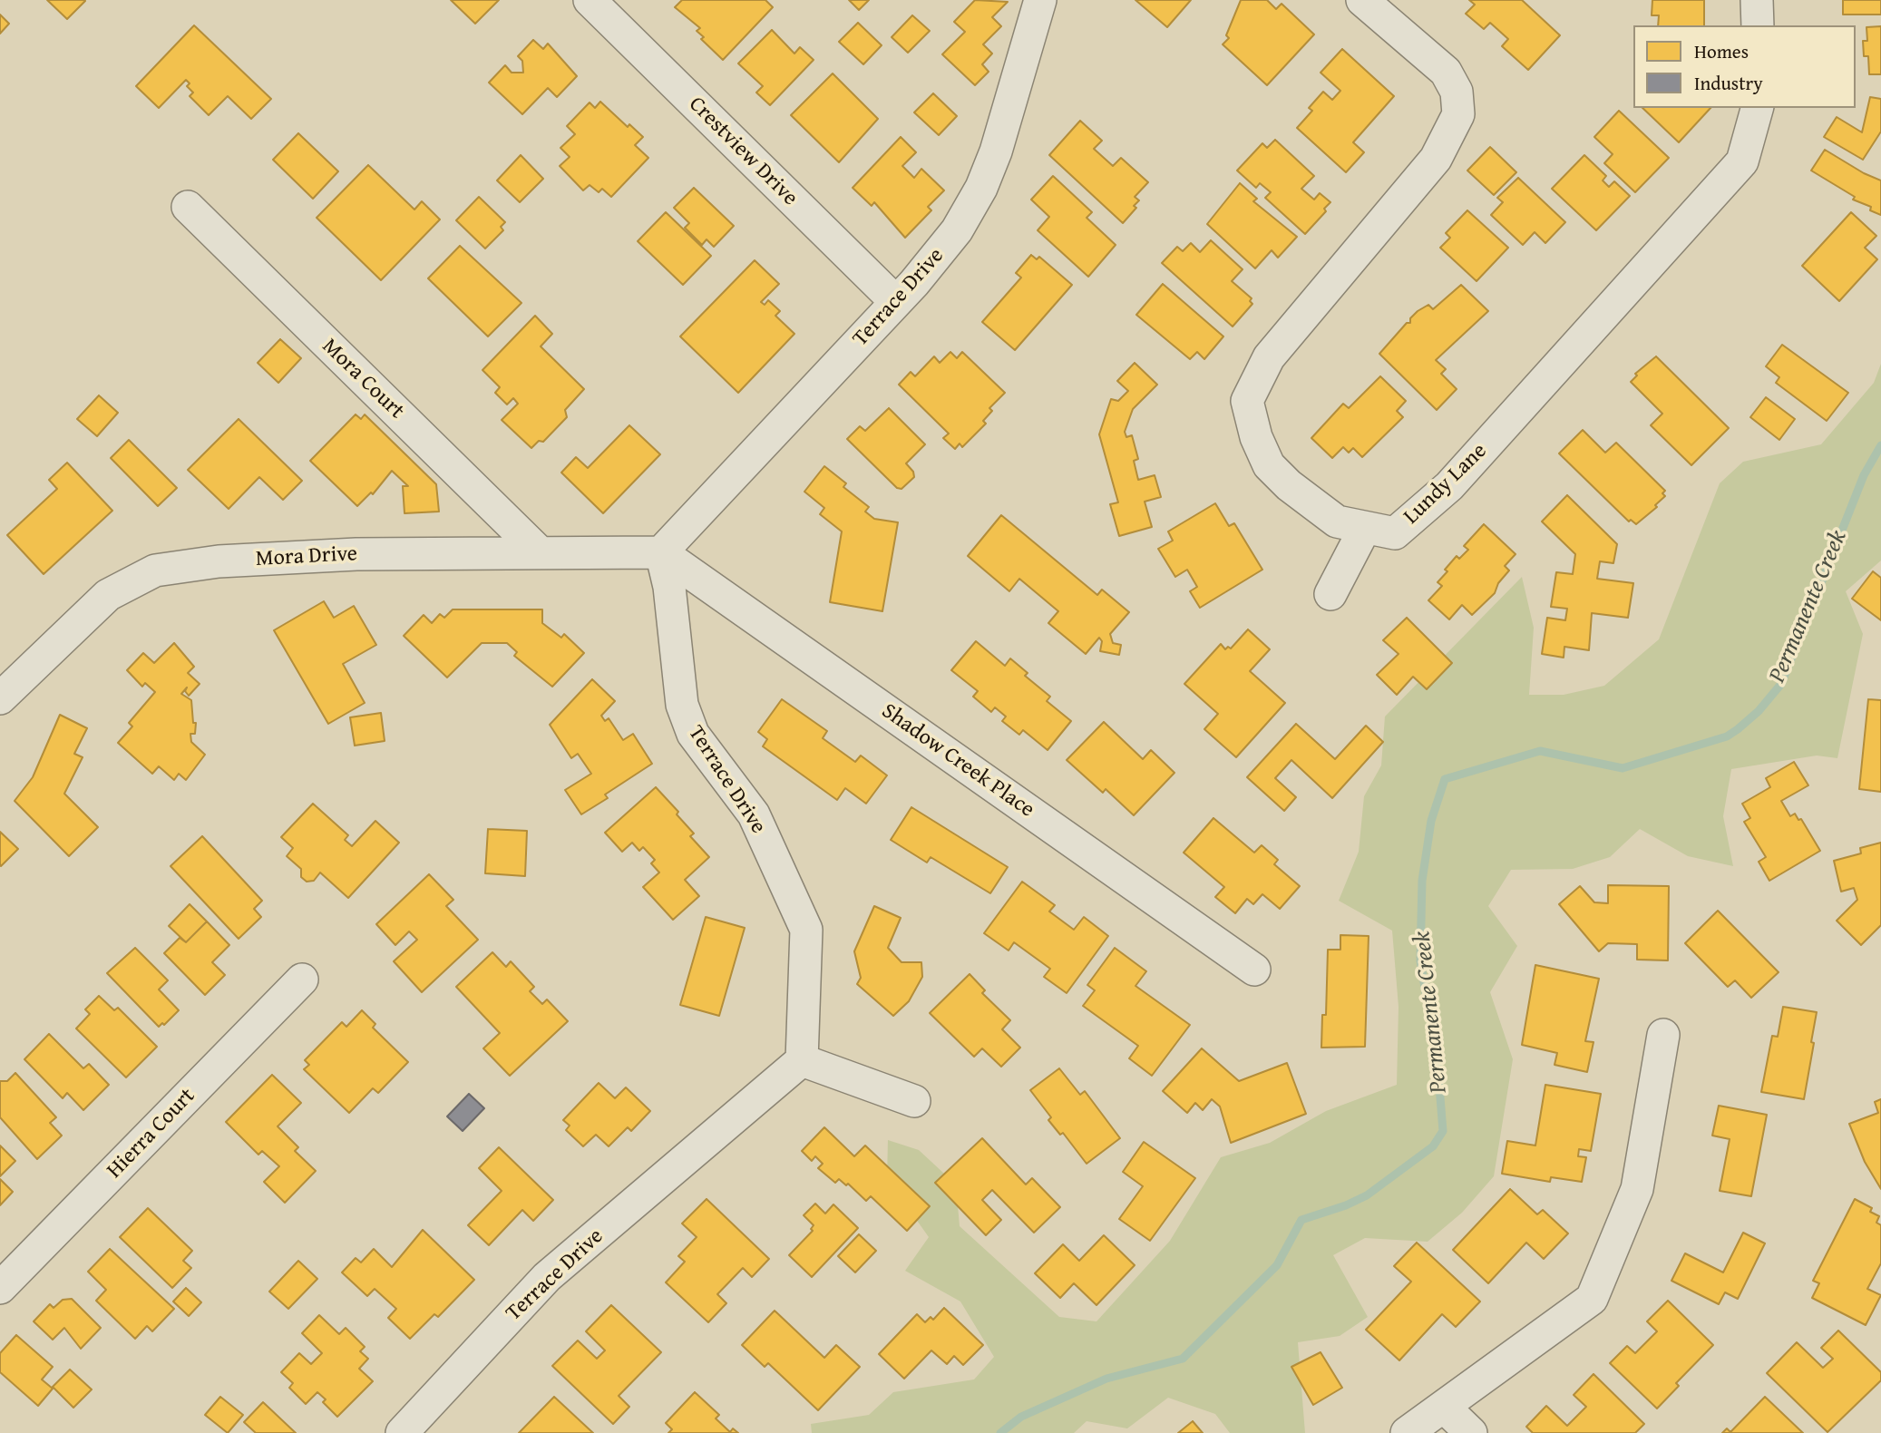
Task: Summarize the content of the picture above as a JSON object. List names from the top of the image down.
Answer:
{
  "streets": {
    "street": [
      "Crestview Drive",
      "Terrace Drive",
      "Mora Court",
      "Lundy Lane",
      "Mora Drive",
      "Shadow Creek Place",
      "Hierra Court"
    ]
  },
  "crossings": [
    ["Crestview Drive", "Terrace Drive"],
    ["Terrace Drive", "Mora Drive"],
    ["Terrace Drive", "Shadow Creek Place"],
    ["Mora Court", "Mora Drive"],
    ["Mora Drive", "Shadow Creek Place"]
  ],
  "water": ["Permanente Creek"],
  "legend": ["Homes", "Industry"]
}
